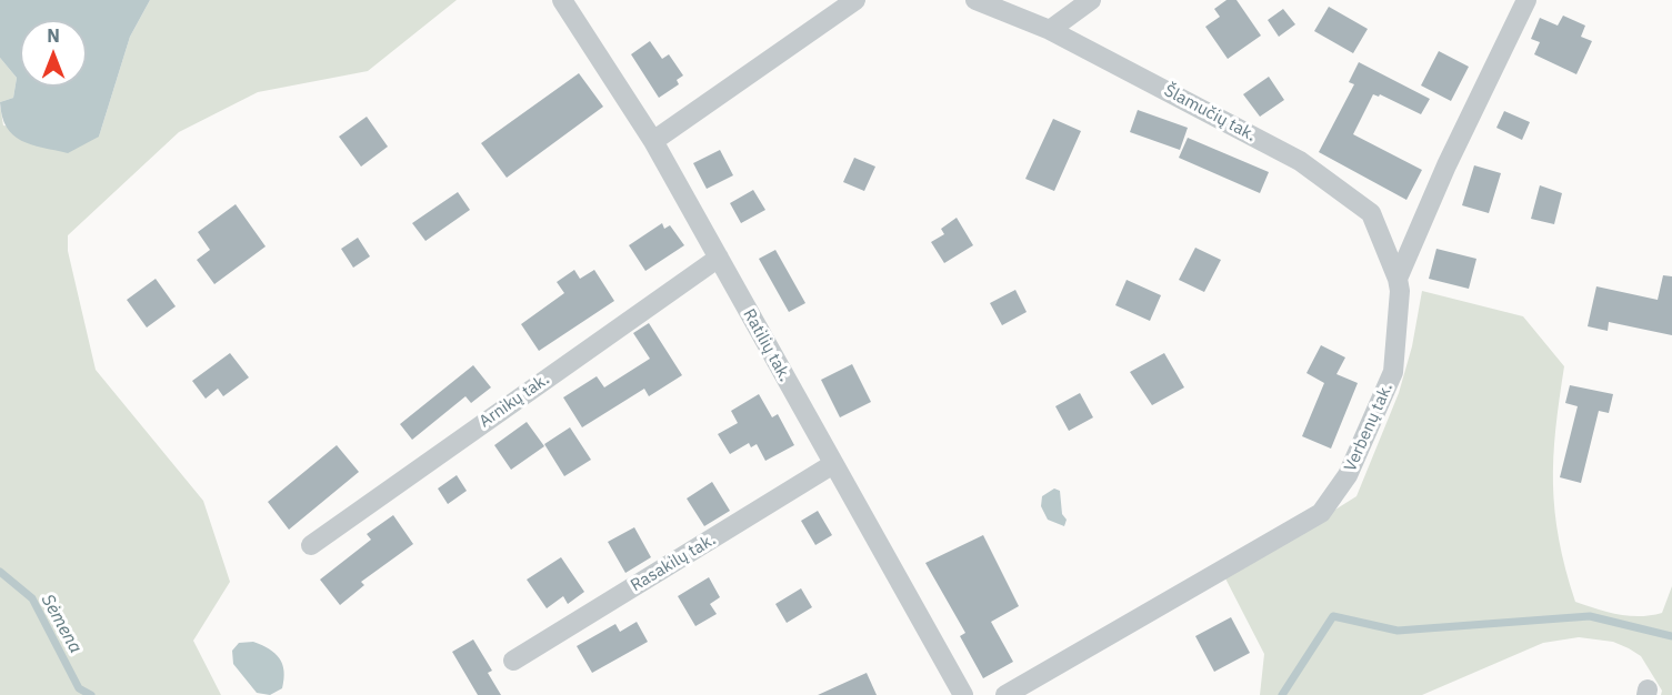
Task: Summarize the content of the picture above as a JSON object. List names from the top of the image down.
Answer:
{
  "streets": {
    "street": [
      "Šlamučių tak.",
      "Ratilių tak.",
      "Arnikų tak.",
      "Verbenų tak.",
      "Rasakilų tak."
    ]
  },
  "crossings": [
    ["Šlamučių tak.", "Verbenų tak."],
    ["Ratilių tak.", "Arnikų tak."],
    ["Ratilių tak.", "Rasakilų tak."]
  ],
  "water": ["Sėmena"],
  "north": "top"
}
